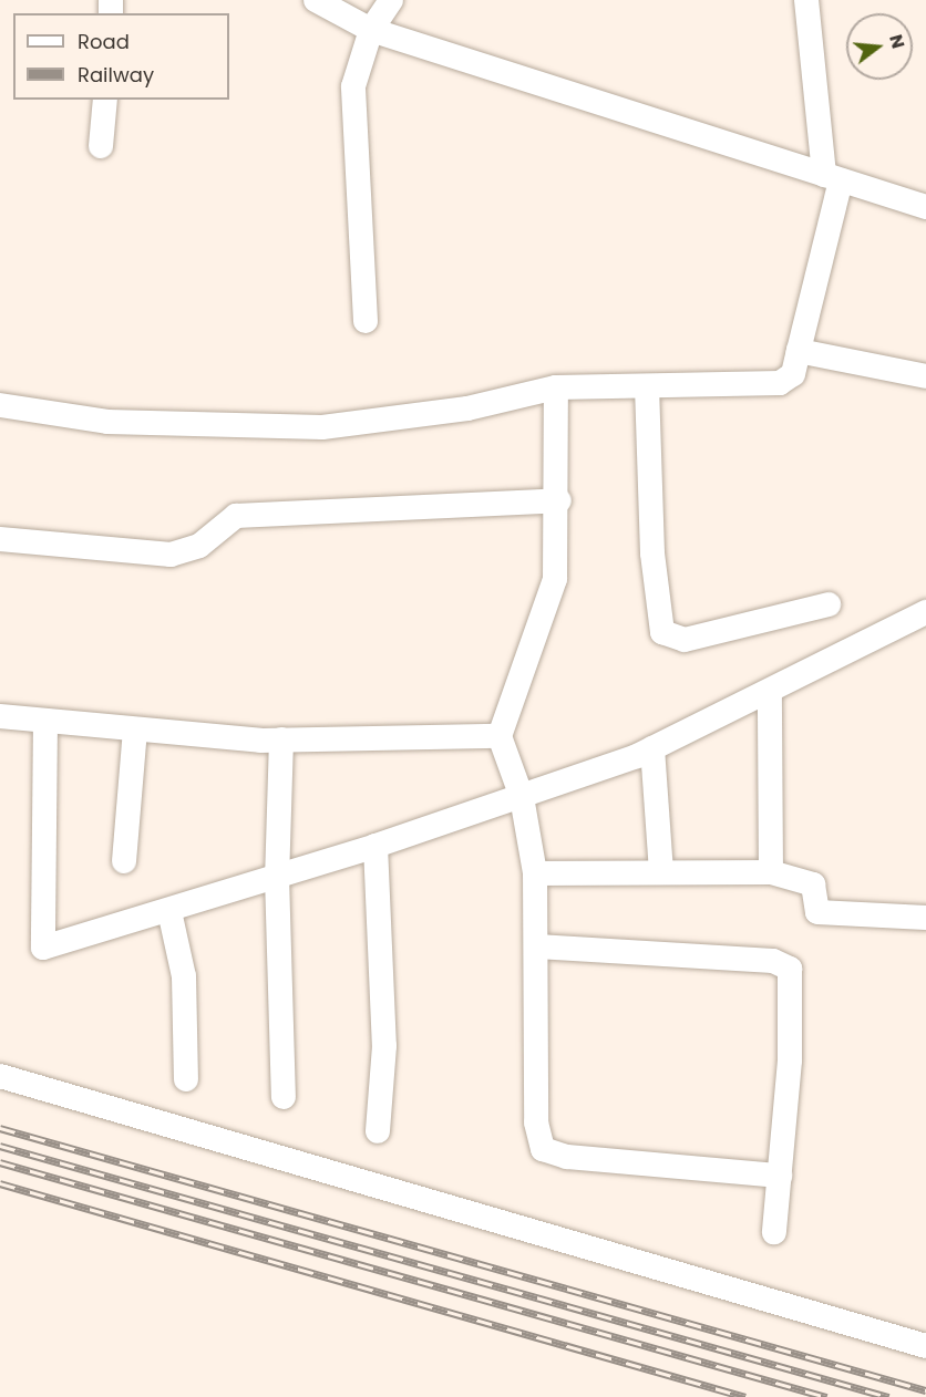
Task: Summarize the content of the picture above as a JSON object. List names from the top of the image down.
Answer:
{
  "legend": ["Road", "Railway"],
  "north": "right"
}
